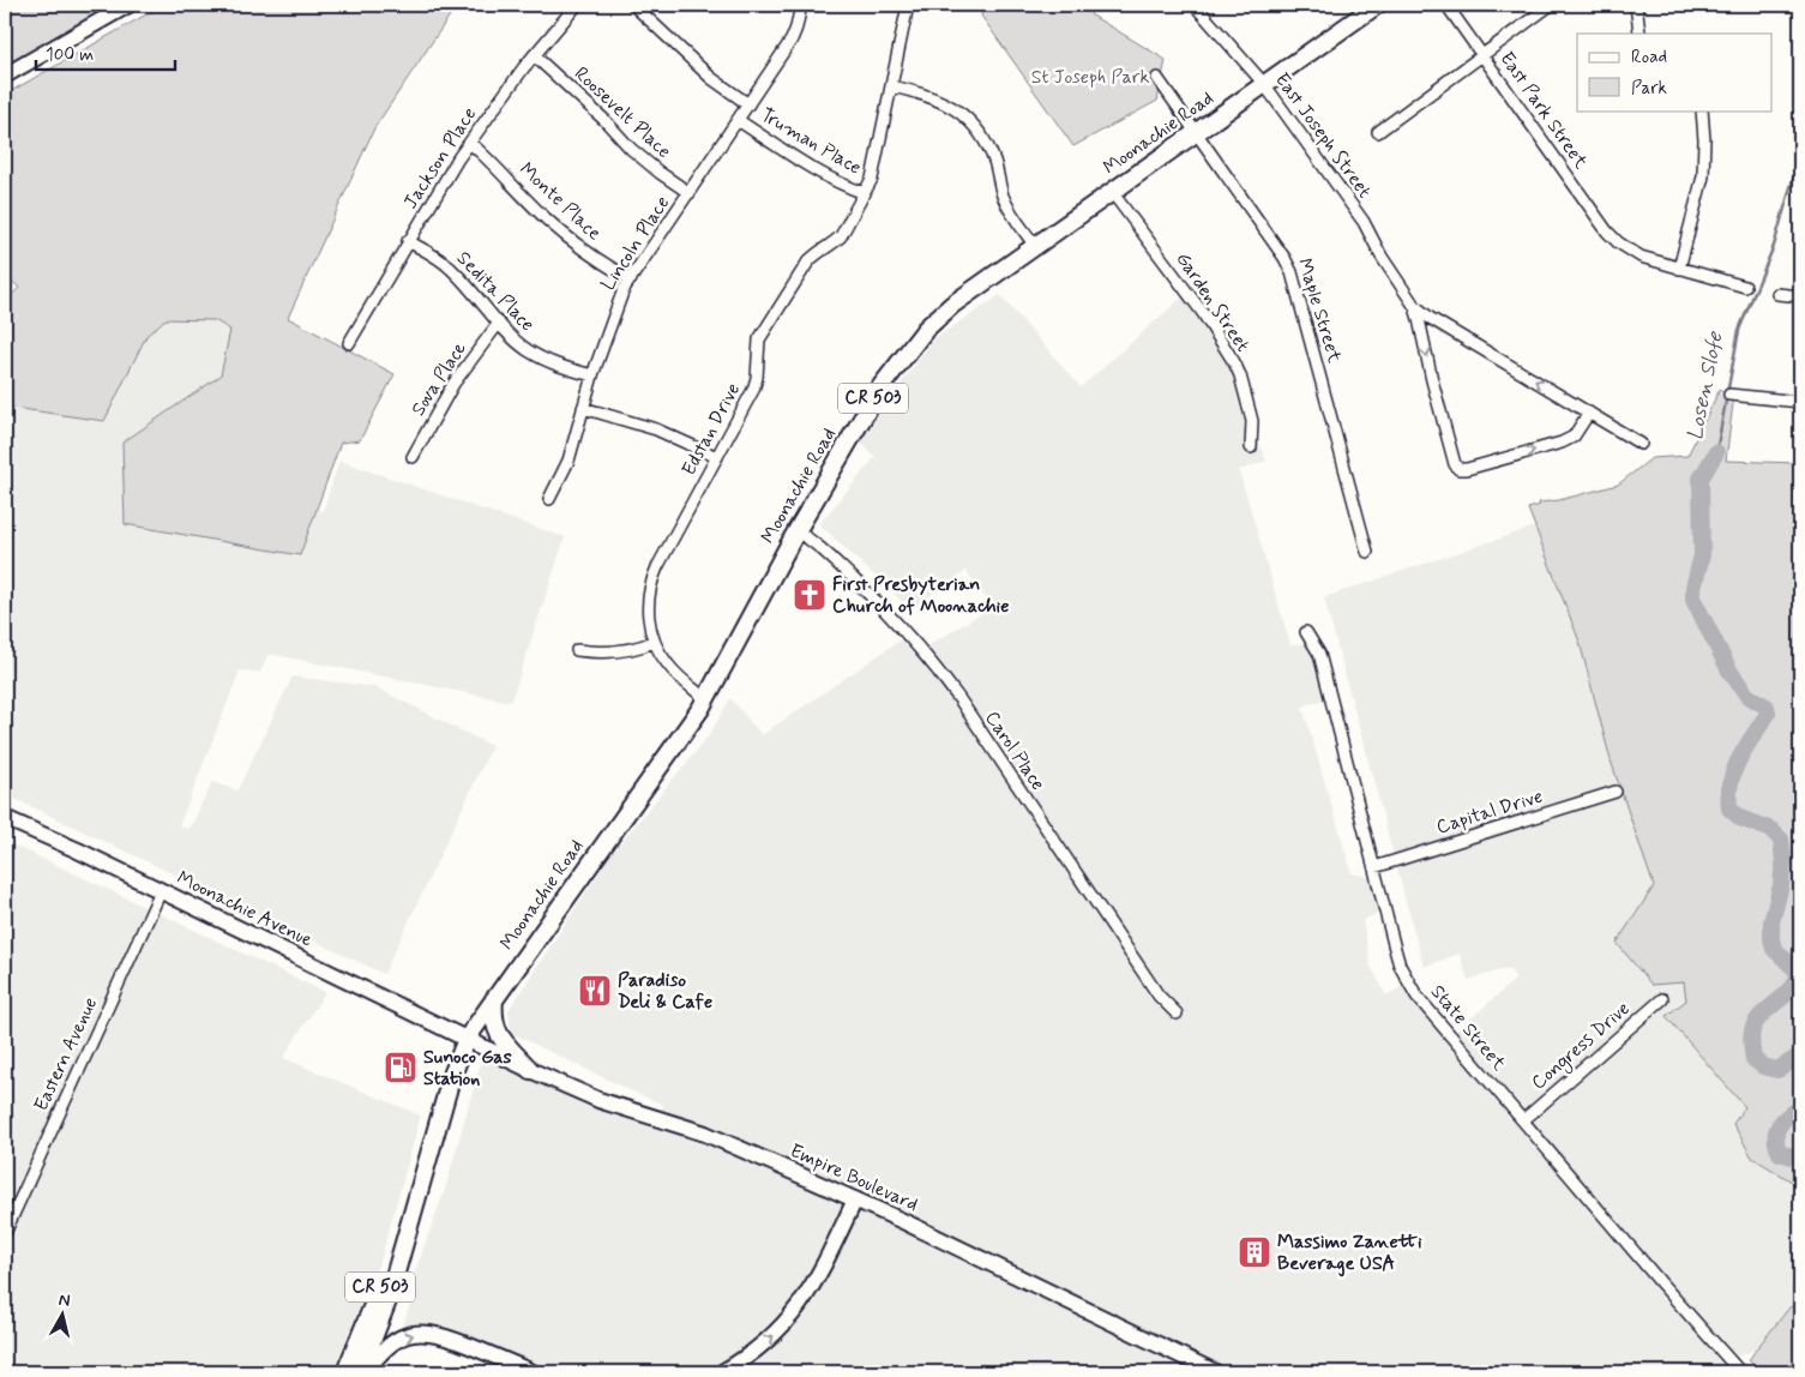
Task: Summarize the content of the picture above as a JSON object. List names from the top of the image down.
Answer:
{
  "streets": {
    "main road": [
      "Moonachie Road",
      "CR 503",
      "Moonachie Avenue",
      "Empire Boulevard"
    ],
    "street": [
      "East Park Street",
      "Roosevelt Place",
      "East Joseph Street",
      "Truman Place",
      "Jackson Place",
      "Monte Place",
      "Lincoln Place",
      "Sedita Place",
      "Garden Street",
      "Maple Street",
      "Sova Place",
      "Edstan Drive",
      "Carol Place",
      "Capital Drive",
      "State Street",
      "Congress Drive",
      "Eastern Avenue"
    ]
  },
  "crossings": [
    ["Roosevelt Place", "Jackson Place"],
    ["Roosevelt Place", "Lincoln Place"],
    ["Moonachie Road", "East Joseph Street"],
    ["Moonachie Road", "Garden Street"],
    ["Moonachie Road", "Maple Street"],
    ["Moonachie Road", "CR 503"],
    ["Moonachie Road", "Edstan Drive"],
    ["Moonachie Road", "Carol Place"],
    ["Moonachie Road", "Moonachie Avenue"],
    ["Moonachie Road", "Empire Boulevard"],
    ["Truman Place", "Lincoln Place"],
    ["Truman Place", "Edstan Drive"],
    ["Jackson Place", "Monte Place"],
    ["Jackson Place", "Sedita Place"],
    ["Monte Place", "Lincoln Place"],
    ["Lincoln Place", "Sedita Place"],
    ["Sedita Place", "Sova Place"],
    ["CR 503", "Moonachie Avenue"],
    ["CR 503", "Empire Boulevard"],
    ["Capital Drive", "State Street"],
    ["Moonachie Avenue", "Eastern Avenue"],
    ["Moonachie Avenue", "Empire Boulevard"],
    ["State Street", "Congress Drive"]
  ],
  "water": ["Losen Slofe"],
  "parks": ["St Joseph Park"],
  "places": {
    "church": ["First Presbyterian Church of Moonachie"],
    "restaurant": ["Paradiso Deli & Cafe"],
    "fuel station": ["Sunoco Gas Station"],
    "building": ["Massimo Zanetti Beverage USA"]
  },
  "legend": ["Road", "Park"],
  "scale_bar": "100 m",
  "north": "top"
}
